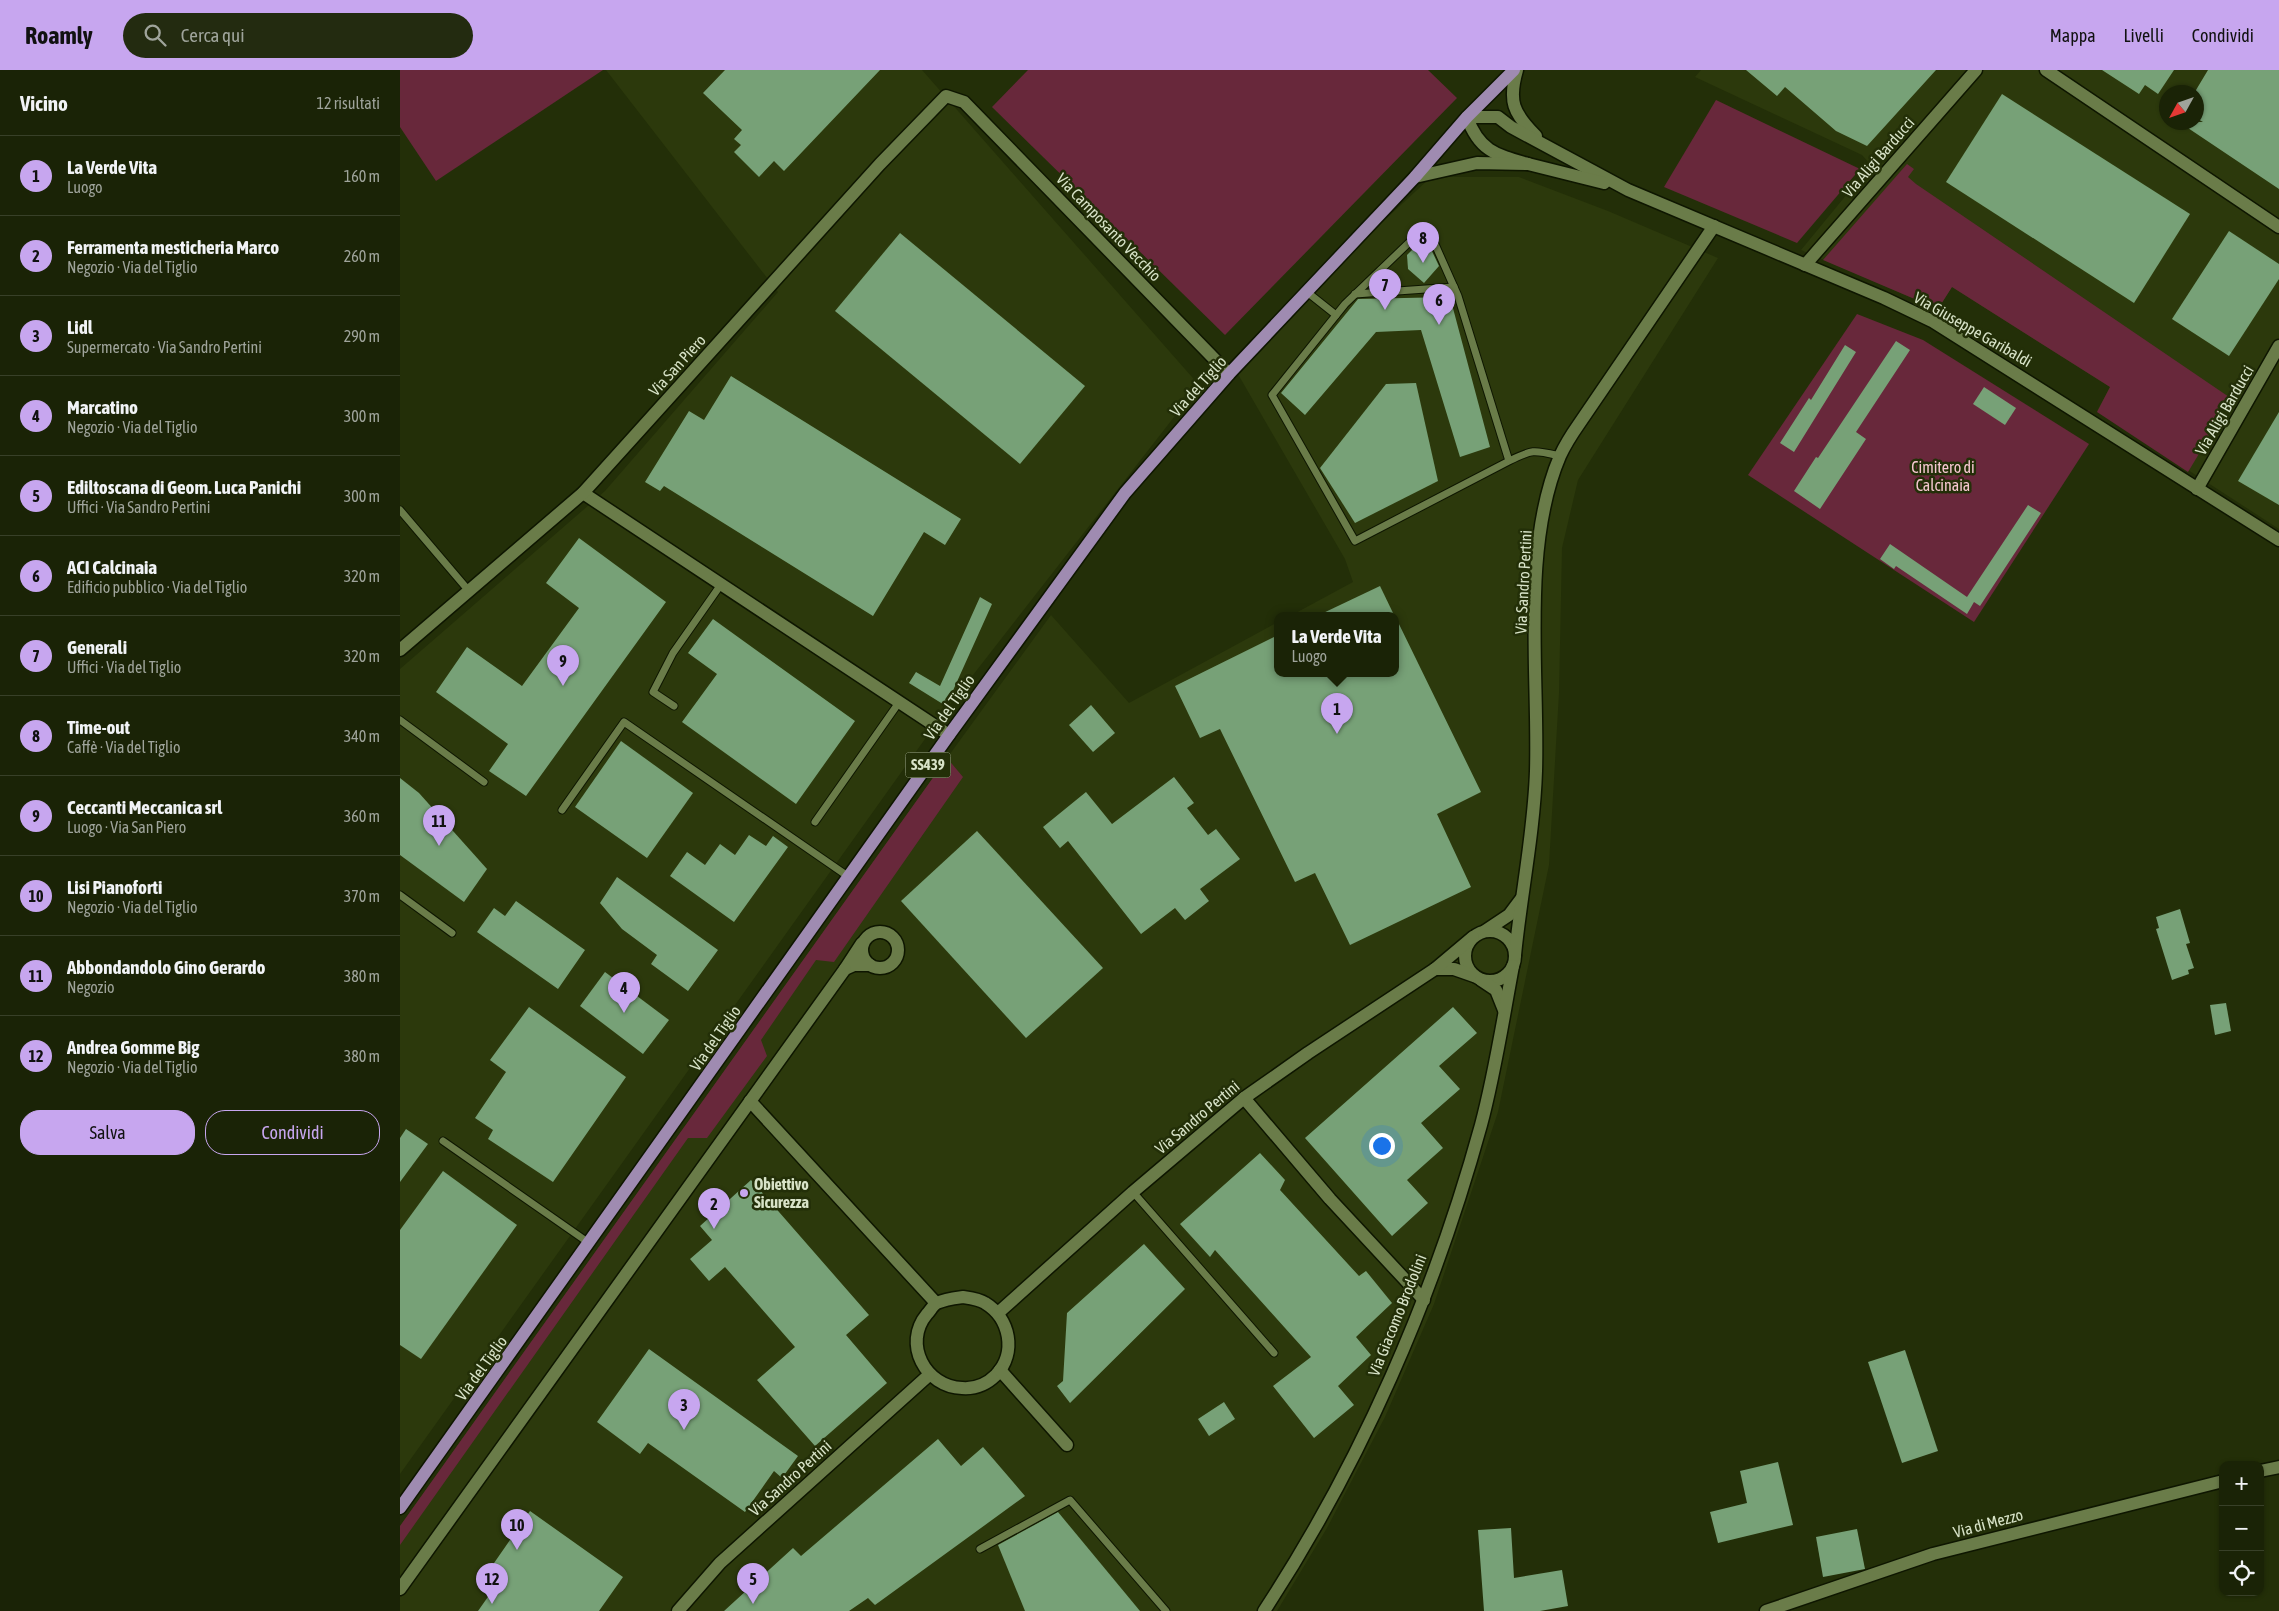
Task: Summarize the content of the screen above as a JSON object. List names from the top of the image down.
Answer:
{
  "streets": {
    "main road": ["Via del Tiglio", "SS439"],
    "street": [
      "Via Aligi Barducci",
      "Via Camposanto Vecchio",
      "Via Giuseppe Garibaldi",
      "Via San Piero",
      "Via Sandro Pertini",
      "Via Giacomo Brodolini",
      "Via di Mezzo"
    ]
  },
  "crossings": [
    ["Via Aligi Barducci", "Via Giuseppe Garibaldi"],
    ["Via Camposanto Vecchio", "Via San Piero"],
    ["Via Camposanto Vecchio", "Via del Tiglio"],
    ["Via Giuseppe Garibaldi", "Via Sandro Pertini"],
    ["Via Sandro Pertini", "Via Giacomo Brodolini"]
  ],
  "parks": ["Cimitero di Calcinaia"],
  "places": ["Obiettivo Sicurezza"],
  "north": "bottom left",
  "page": {
    "header": "Roamly",
    "search": "Cerca qui",
    "nav": ["Mappa", "Livelli", "Condividi"],
    "heading": ["Vicino", "12 risultati"],
    "list": [
      {
        "mark": "1",
        "name": "La Verde Vita",
        "note": "Luogo",
        "value": "160 m"
      },
      {
        "mark": "2",
        "name": "Ferramenta mesticheria Marco",
        "note": "Negozio · Via del Tiglio",
        "value": "260 m"
      },
      {
        "mark": "3",
        "name": "Lidl",
        "note": "Supermercato · Via Sandro Pertini",
        "value": "290 m"
      },
      {
        "mark": "4",
        "name": "Marcatino",
        "note": "Negozio · Via del Tiglio",
        "value": "300 m"
      },
      {
        "mark": "5",
        "name": "Ediltoscana di Geom. Luca Panichi",
        "note": "Uffici · Via Sandro Pertini",
        "value": "300 m"
      },
      {
        "mark": "6",
        "name": "ACI Calcinaia",
        "note": "Edificio pubblico · Via del Tiglio",
        "value": "320 m"
      },
      {
        "mark": "7",
        "name": "Generali",
        "note": "Uffici · Via del Tiglio",
        "value": "320 m"
      },
      {
        "mark": "8",
        "name": "Time-out",
        "note": "Caffè · Via del Tiglio",
        "value": "340 m"
      },
      {
        "mark": "9",
        "name": "Ceccanti Meccanica srl",
        "note": "Luogo · Via San Piero",
        "value": "360 m"
      },
      {
        "mark": "10",
        "name": "Lisi Pianoforti",
        "note": "Negozio · Via del Tiglio",
        "value": "370 m"
      },
      {
        "mark": "11",
        "name": "Abbondandolo Gino Gerardo",
        "note": "Negozio",
        "value": "380 m"
      },
      {
        "mark": "12",
        "name": "Andrea Gomme Big",
        "note": "Negozio · Via del Tiglio",
        "value": "380 m"
      }
    ],
    "pins": [
      "8",
      "7",
      "6",
      "9",
      "1",
      "11",
      "4",
      "2",
      "3",
      "10",
      "5",
      "12"
    ],
    "popup": ["La Verde Vita", "Luogo"],
    "buttons": ["Salva", "Condividi"],
    "map_buttons": ["+", "−"]
  }
}
